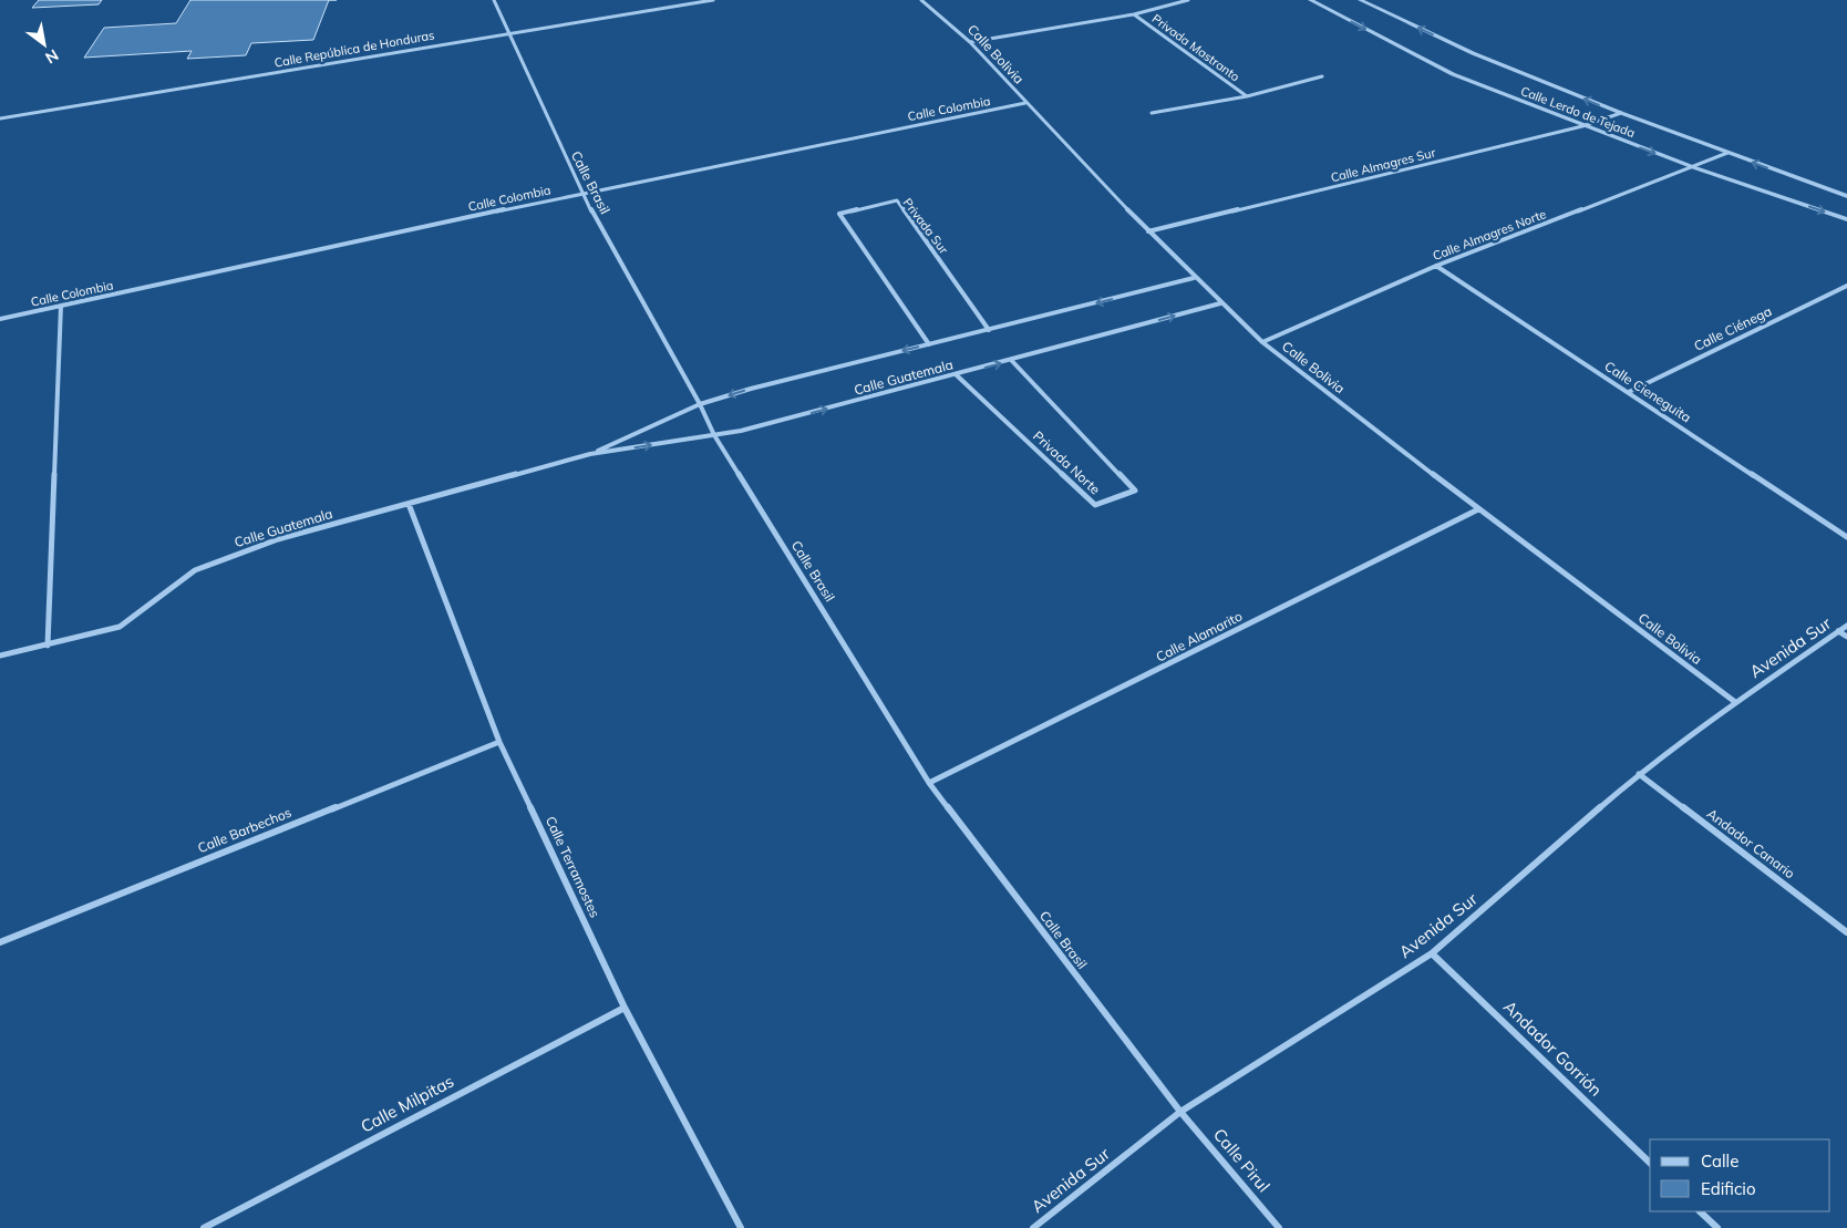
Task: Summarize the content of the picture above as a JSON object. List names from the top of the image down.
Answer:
{
  "streets": {
    "street": [
      "Privada Mastranto",
      "Calle República de Honduras",
      "Calle Bolivia",
      "Calle Colombia",
      "Calle Lerdo de Tejada",
      "Calle Almagres Sur",
      "Calle Brasil",
      "Privada Sur",
      "Calle Almagres Norte",
      "Calle Ciénega",
      "Calle Guatemala",
      "Calle Cieneguita",
      "Privada Norte",
      "Calle Alamarito",
      "Avenida Sur",
      "Calle Barbechos",
      "Andador Canario",
      "Calle Terramostes",
      "Andador Gorrión",
      "Calle Milpitas",
      "Calle Pirul"
    ]
  },
  "crossings": [
    ["Calle República de Honduras", "Calle Brasil"],
    ["Calle Bolivia", "Calle Colombia"],
    ["Calle Bolivia", "Calle Almagres Sur"],
    ["Calle Bolivia", "Calle Almagres Norte"],
    ["Calle Bolivia", "Calle Guatemala"],
    ["Calle Bolivia", "Calle Alamarito"],
    ["Calle Bolivia", "Avenida Sur"],
    ["Calle Colombia", "Calle Brasil"],
    ["Calle Lerdo de Tejada", "Calle Almagres Sur"],
    ["Calle Lerdo de Tejada", "Calle Almagres Norte"],
    ["Calle Brasil", "Calle Guatemala"],
    ["Calle Brasil", "Calle Alamarito"],
    ["Calle Brasil", "Avenida Sur"],
    ["Calle Brasil", "Calle Pirul"],
    ["Privada Sur", "Calle Guatemala"],
    ["Calle Almagres Norte", "Calle Cieneguita"],
    ["Calle Ciénega", "Calle Cieneguita"],
    ["Calle Guatemala", "Privada Norte"],
    ["Calle Guatemala", "Calle Terramostes"],
    ["Avenida Sur", "Andador Canario"],
    ["Avenida Sur", "Andador Gorrión"],
    ["Avenida Sur", "Calle Pirul"],
    ["Calle Barbechos", "Calle Terramostes"],
    ["Calle Terramostes", "Calle Milpitas"]
  ],
  "legend": ["Calle", "Edificio"],
  "north": "bottom right"
}
